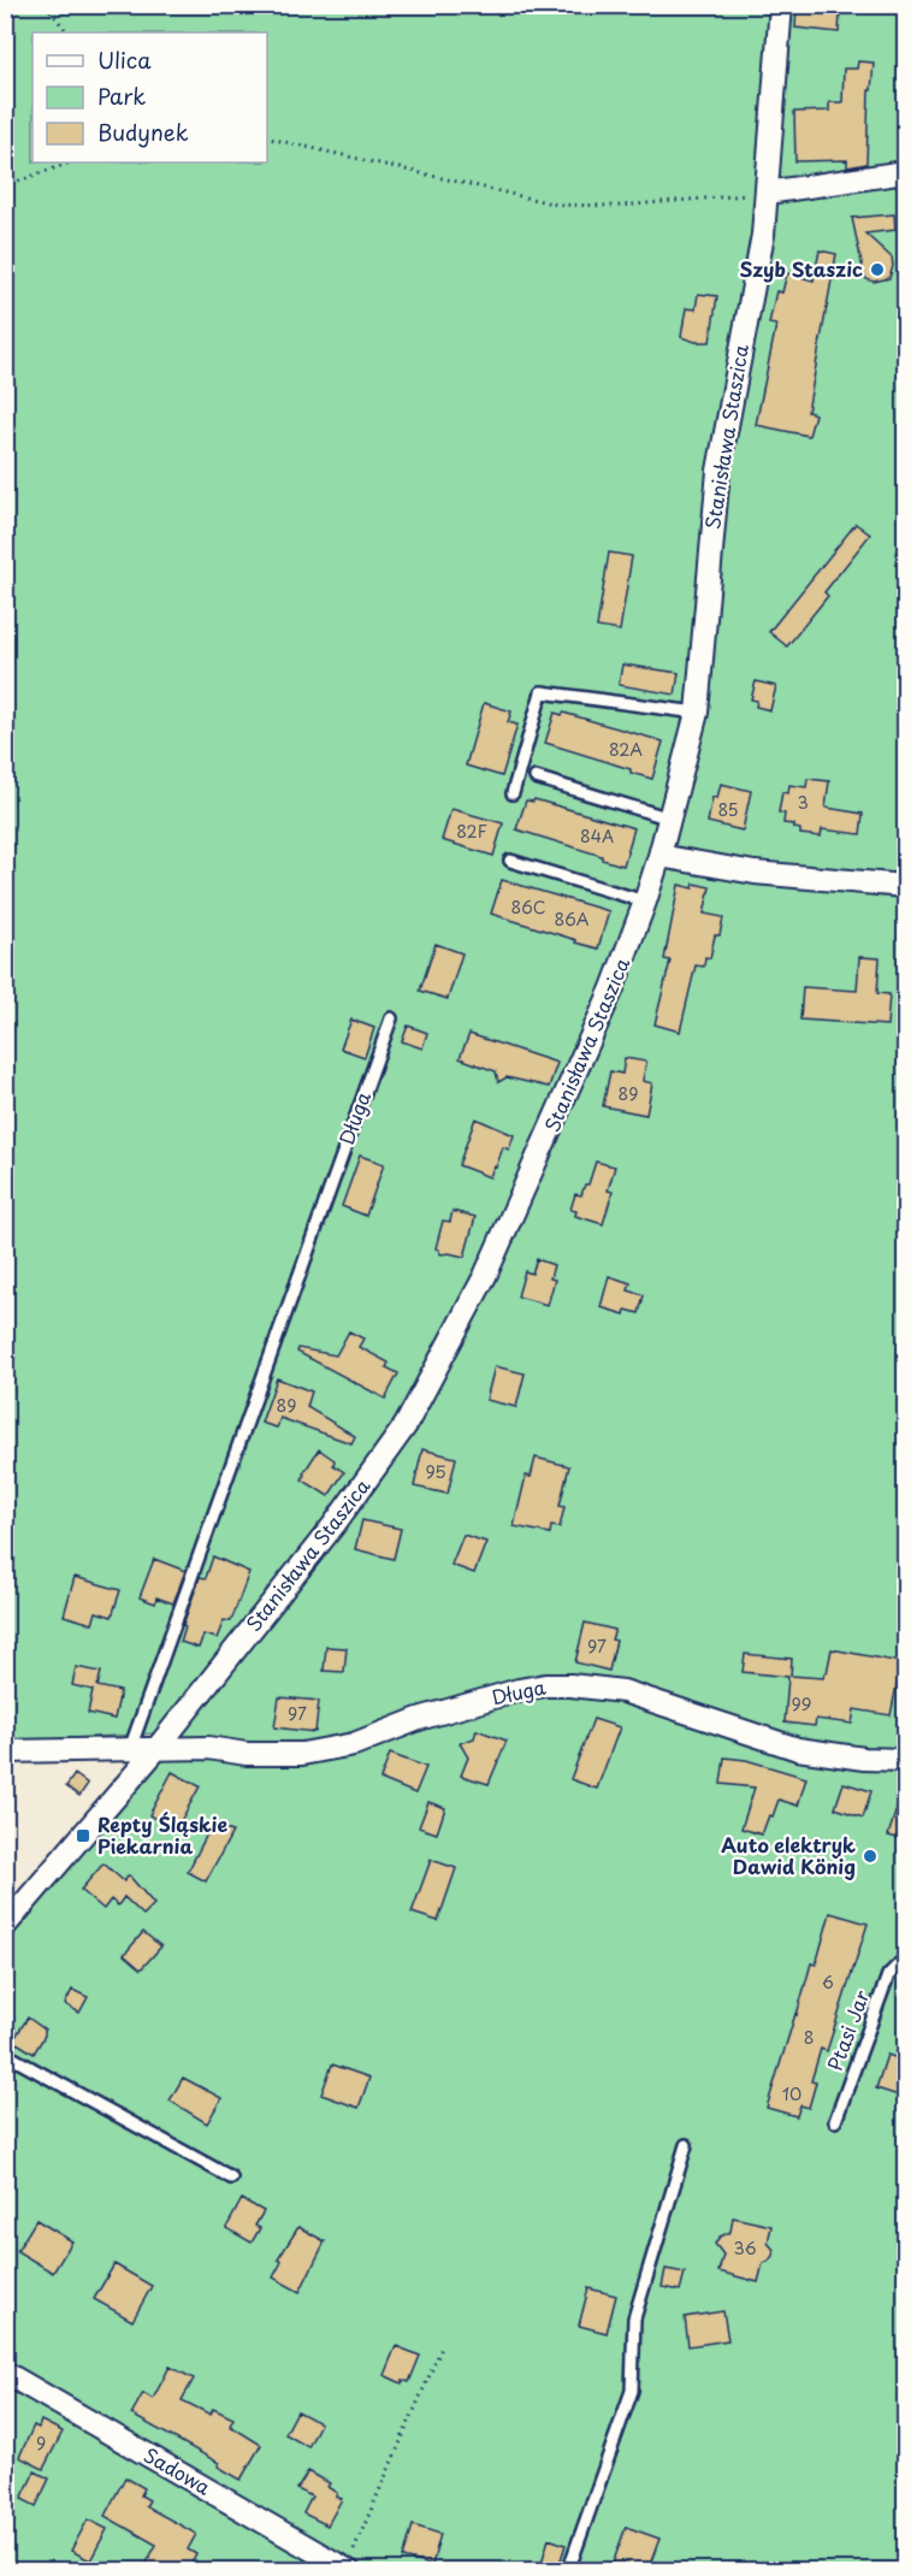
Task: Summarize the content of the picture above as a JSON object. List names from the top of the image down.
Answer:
{
  "streets": {
    "street": ["Stanisława Staszica", "Długa", "Sadowa"],
    "lane": ["Ptasi Jar"]
  },
  "crossings": [
    ["Stanisława Staszica", "Długa"]
  ],
  "places": {
    "other": ["Szyb Staszic", "Auto elektryk Dawid König"],
    "transit": ["Repty Śląskie Piekarnia"]
  },
  "house_numbers": [
    "82A",
    "3",
    "85",
    "82F",
    "84A",
    "86C",
    "86A",
    "89",
    "89",
    "95",
    "97",
    "99",
    "97",
    "6",
    "8",
    "10",
    "36",
    "9"
  ],
  "legend": ["Ulica", "Park", "Budynek"]
}
